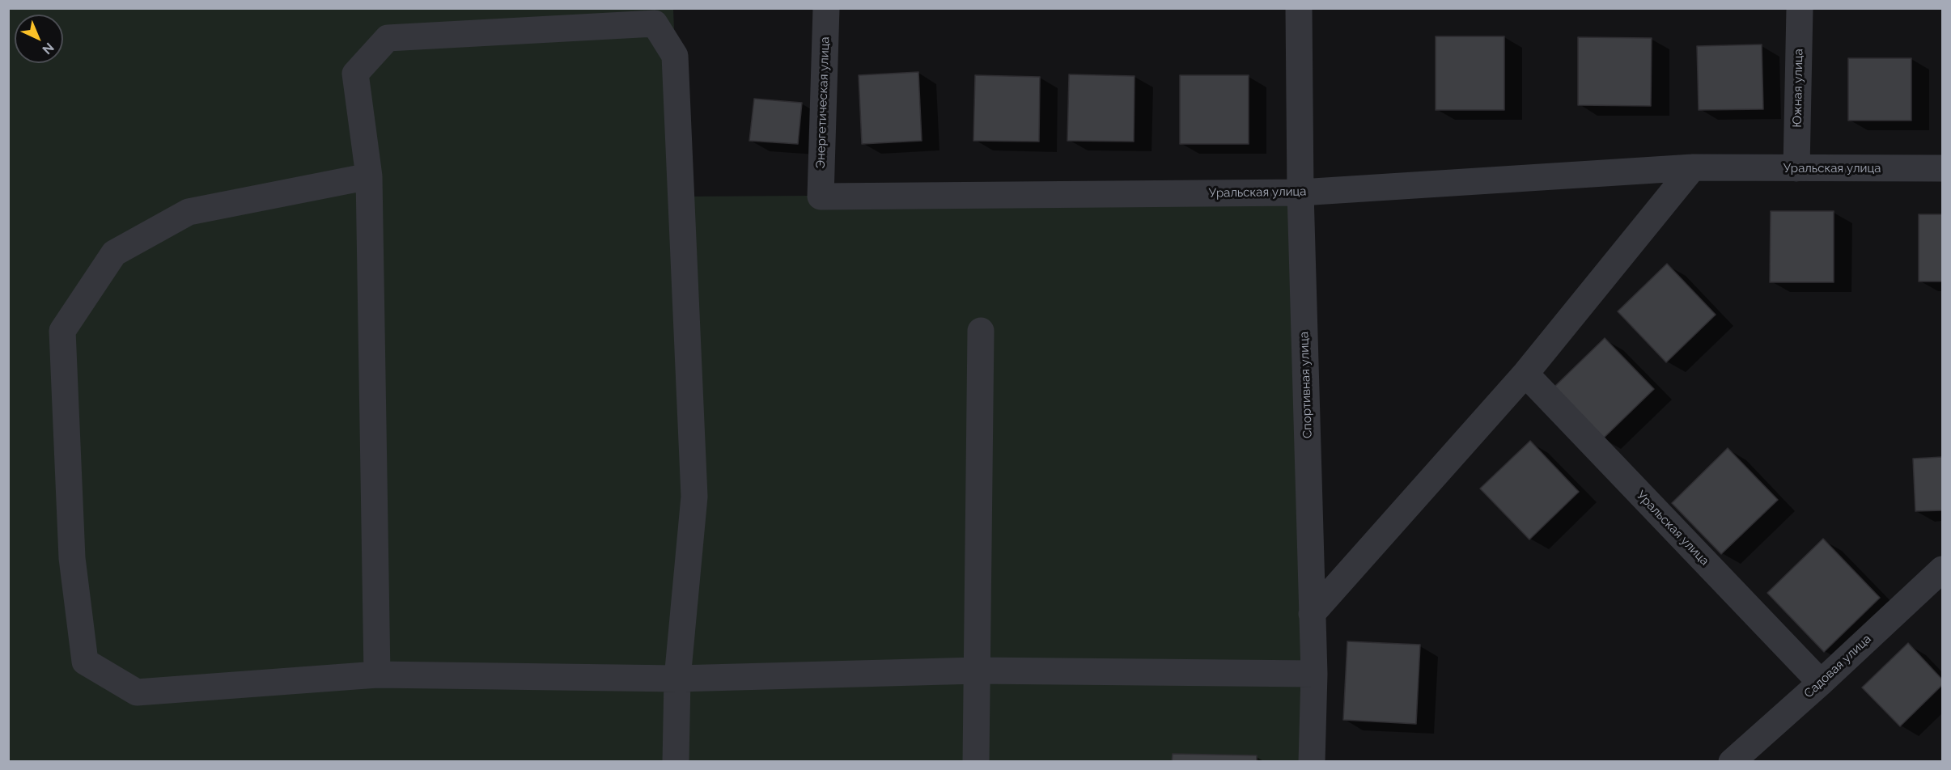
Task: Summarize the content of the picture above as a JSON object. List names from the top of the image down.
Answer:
{
  "streets": {
    "street": [
      "Южная улица",
      "Энергетическая улица",
      "Уральская улица",
      "Спортивная улица",
      "Садовая улица"
    ]
  },
  "crossings": [
    ["Южная улица", "Уральская улица"],
    ["Энергетическая улица", "Уральская улица"],
    ["Уральская улица", "Спортивная улица"],
    ["Уральская улица", "Садовая улица"]
  ],
  "north": "bottom right"
}
